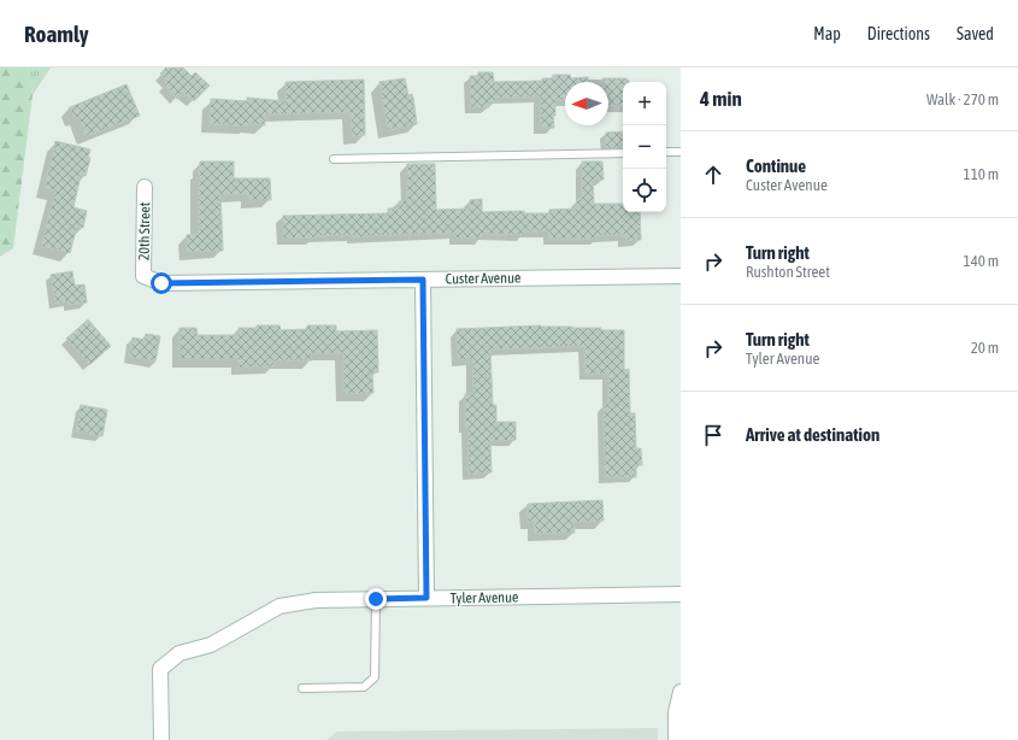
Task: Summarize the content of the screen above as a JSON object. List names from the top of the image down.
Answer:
{
  "streets": {
    "street": ["20th Street", "Custer Avenue", "Tyler Avenue"]
  },
  "crossings": [
    ["20th Street", "Custer Avenue"]
  ],
  "north": "left",
  "page": {
    "header": "Roamly",
    "nav": ["Map", "Directions", "Saved"],
    "heading": ["4 min", "Walk · 270 m"],
    "map_buttons": ["+", "−"],
    "list": [
      ["Continue", "Custer Avenue", "110 m"],
      ["Turn right", "Rushton Street", "140 m"],
      ["Turn right", "Tyler Avenue", "20 m"],
      "Arrive at destination"
    ]
  }
}
